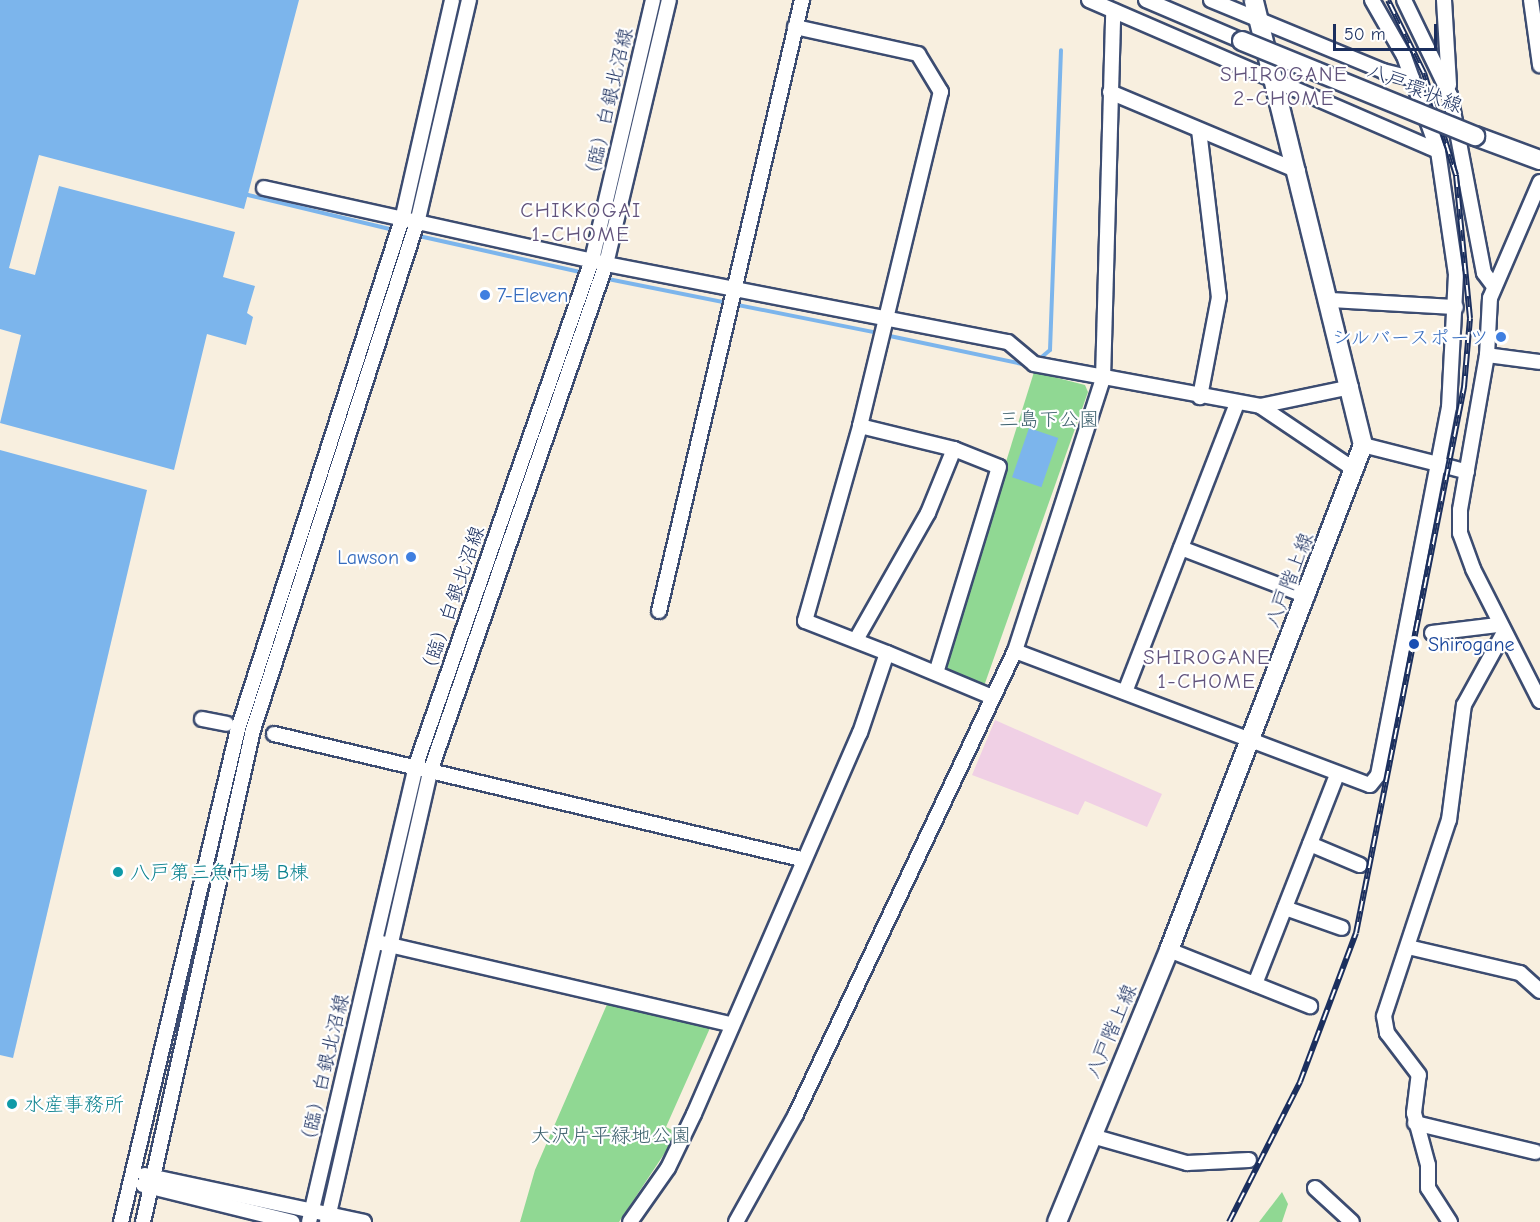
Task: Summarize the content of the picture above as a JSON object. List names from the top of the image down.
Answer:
{
  "streets": {
    "main road": ["八戸環状線", "八戸階上線"],
    "street": ["（臨）白銀北沼線"]
  },
  "districts": ["SHIROGANE 2-CHOME", "CHIKKOGAI 1-CHOME", "SHIROGANE 1-CHOME"],
  "parks": ["三島下公園", "大沢片平緑地公園"],
  "places": [
    "7-Eleven",
    "シルバースポーツ",
    "Lawson",
    "Shirogane",
    "八戸第三魚市場 B棟",
    "水産事務所"
  ],
  "scale_bar": "50 m"
}
